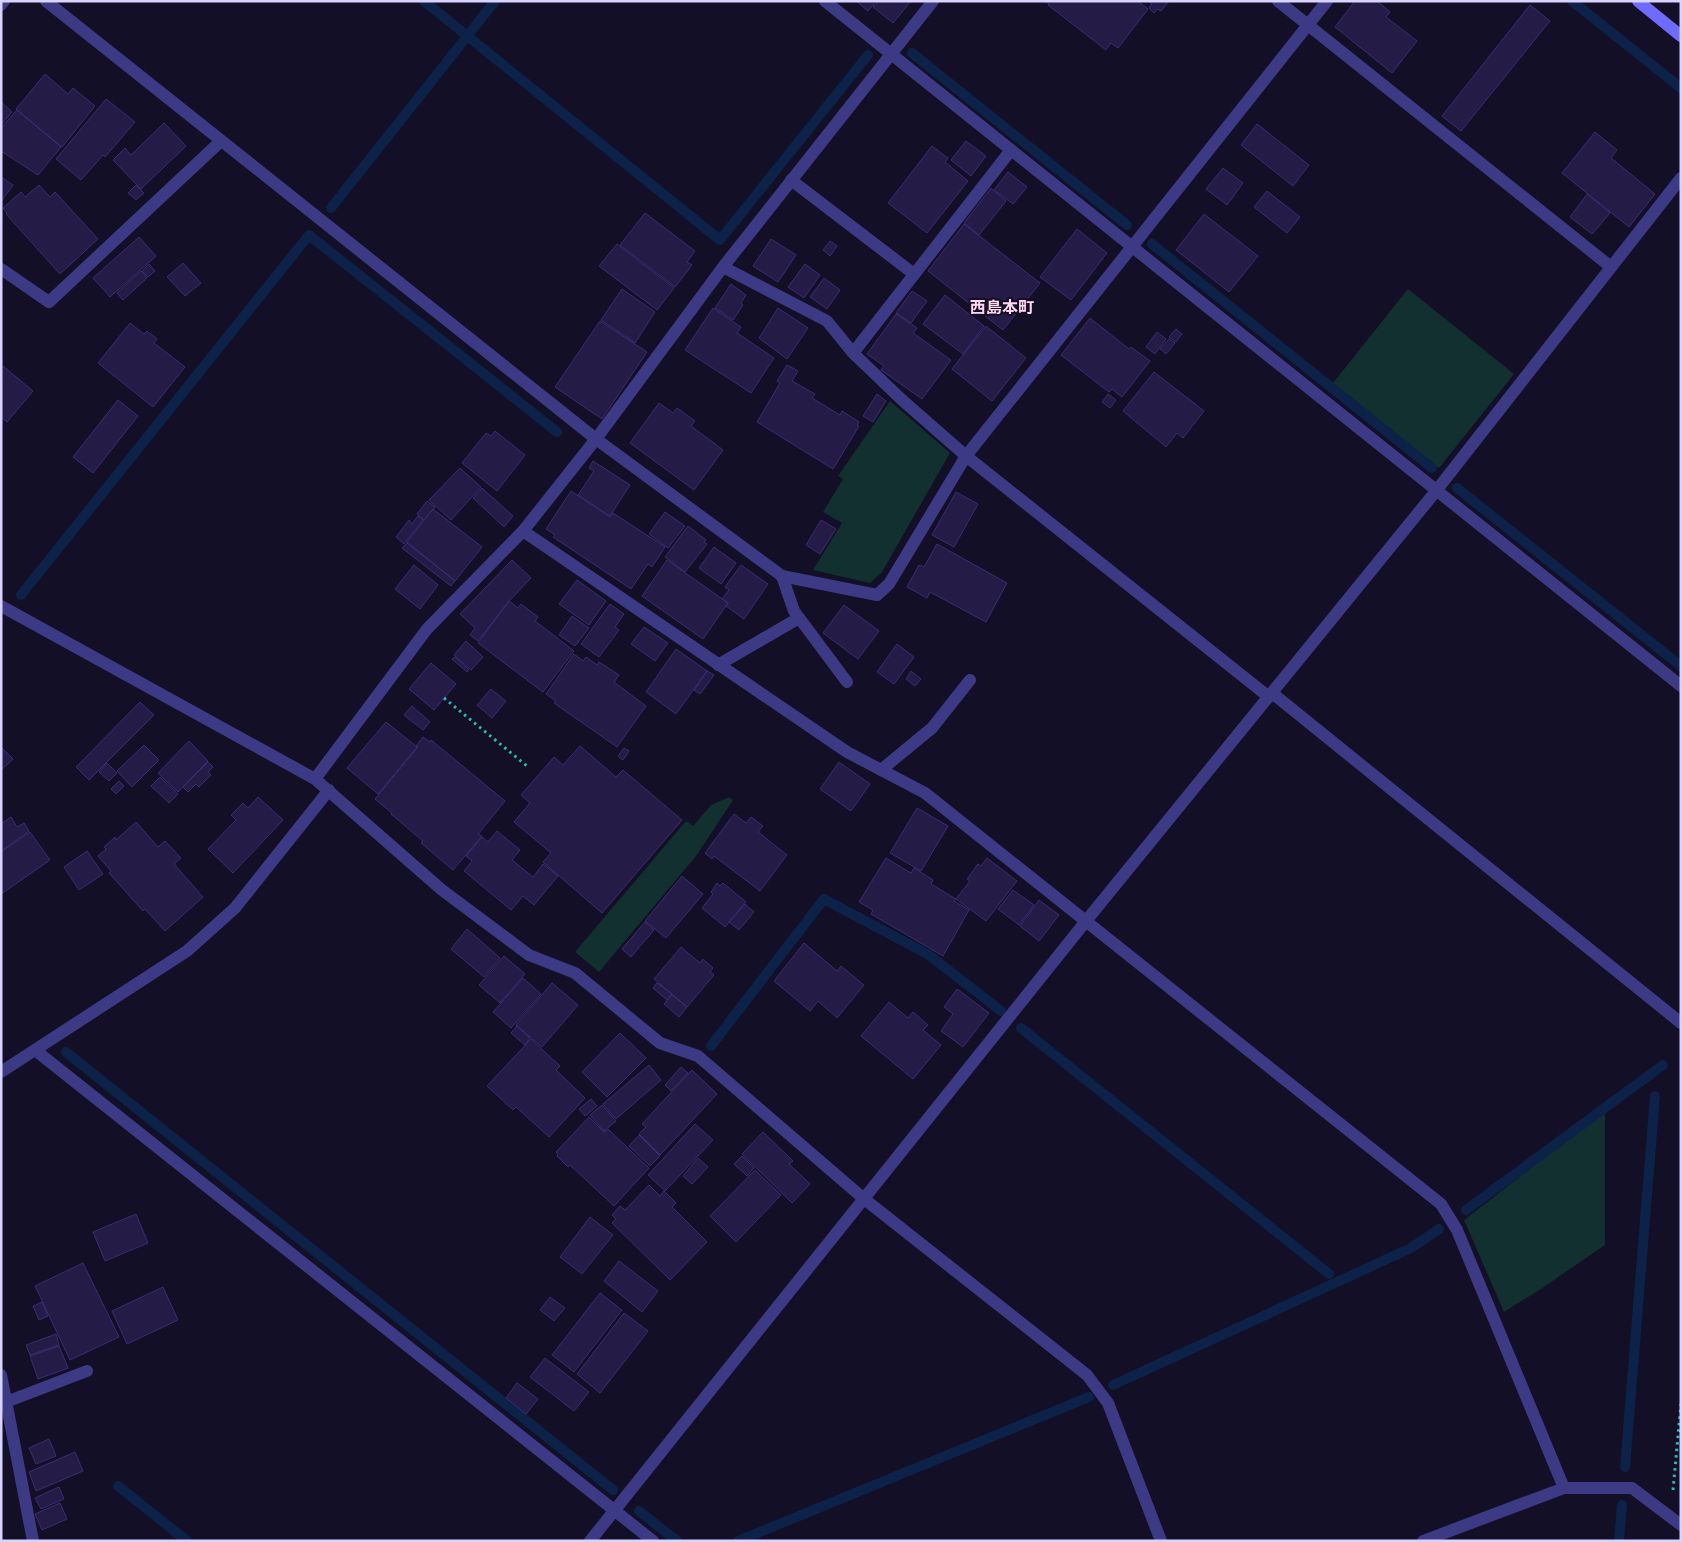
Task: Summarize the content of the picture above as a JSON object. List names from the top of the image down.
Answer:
{
  "districts": ["西島本町"]
}
